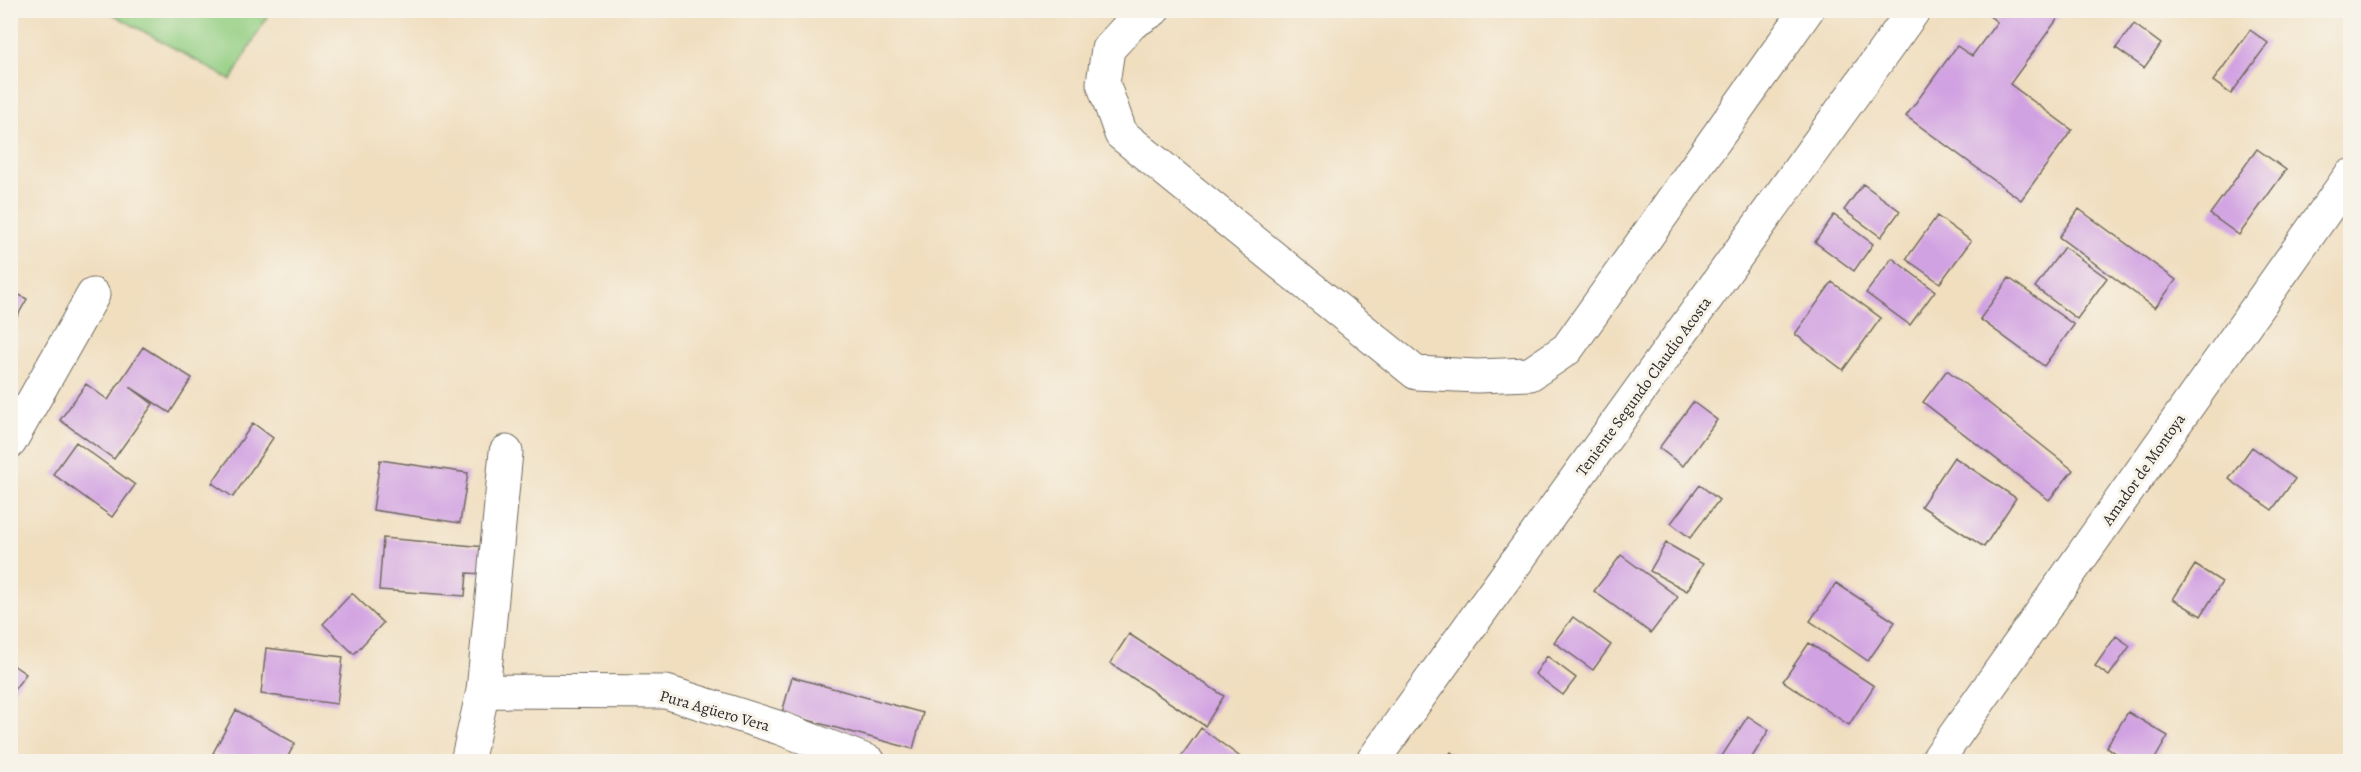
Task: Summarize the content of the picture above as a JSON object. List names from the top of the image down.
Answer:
{
  "streets": {
    "street": ["Teniente Segundo Claudio Acosta", "Amador de Montoya", "Pura Agüero Vera"]
  }
}
